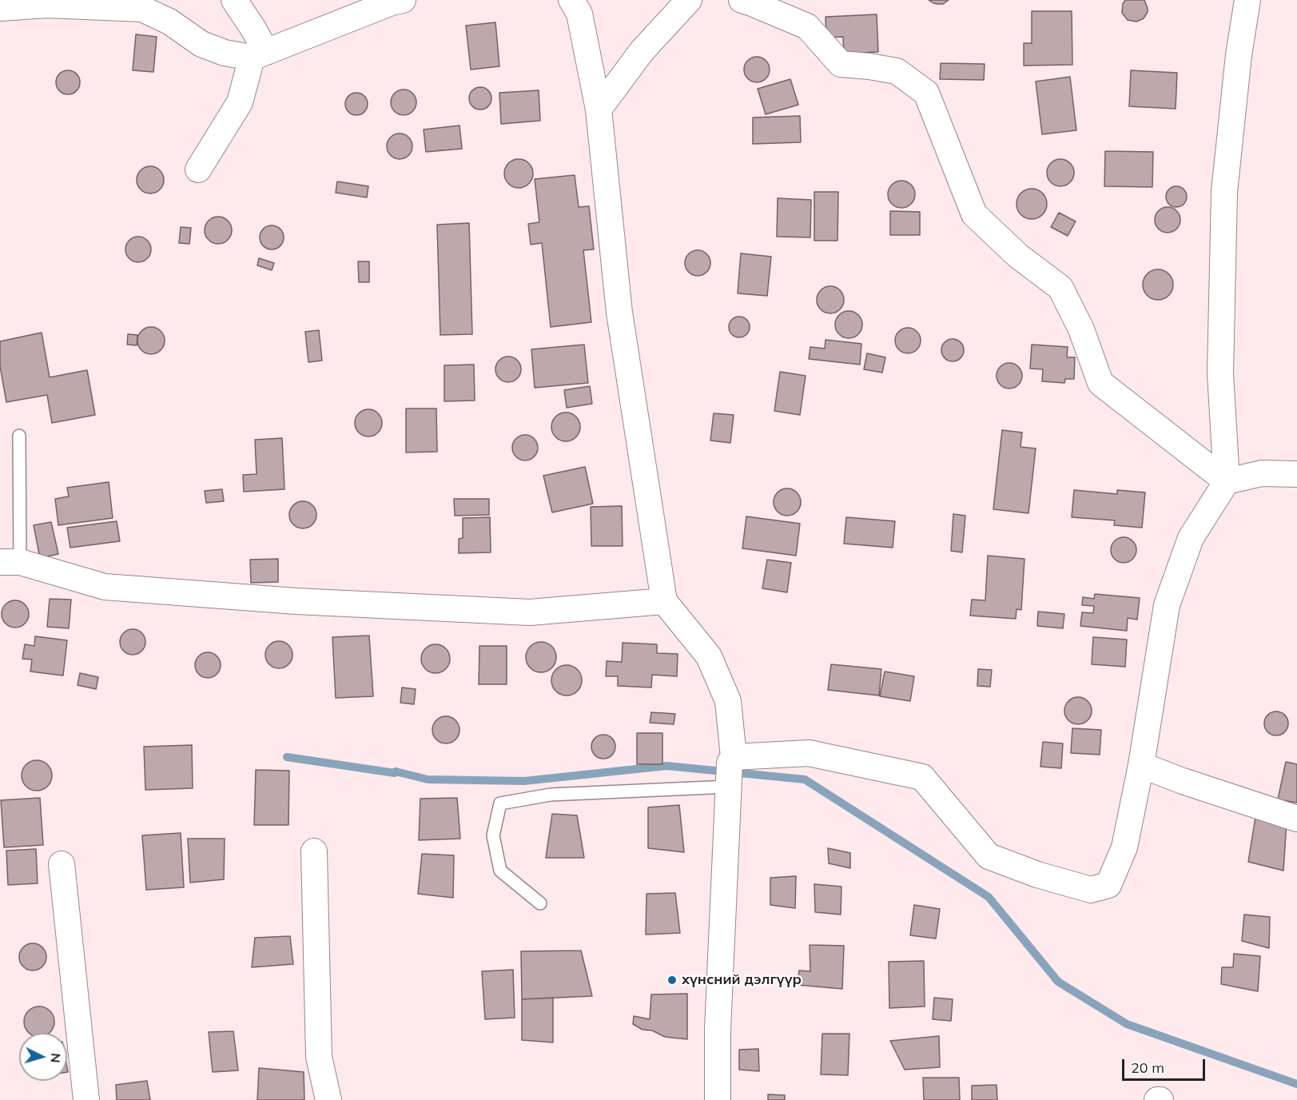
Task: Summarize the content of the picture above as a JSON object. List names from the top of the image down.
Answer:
{
  "places": ["хүнсний дэлгүүр"],
  "scale_bar": "20 m",
  "north": "right"
}
